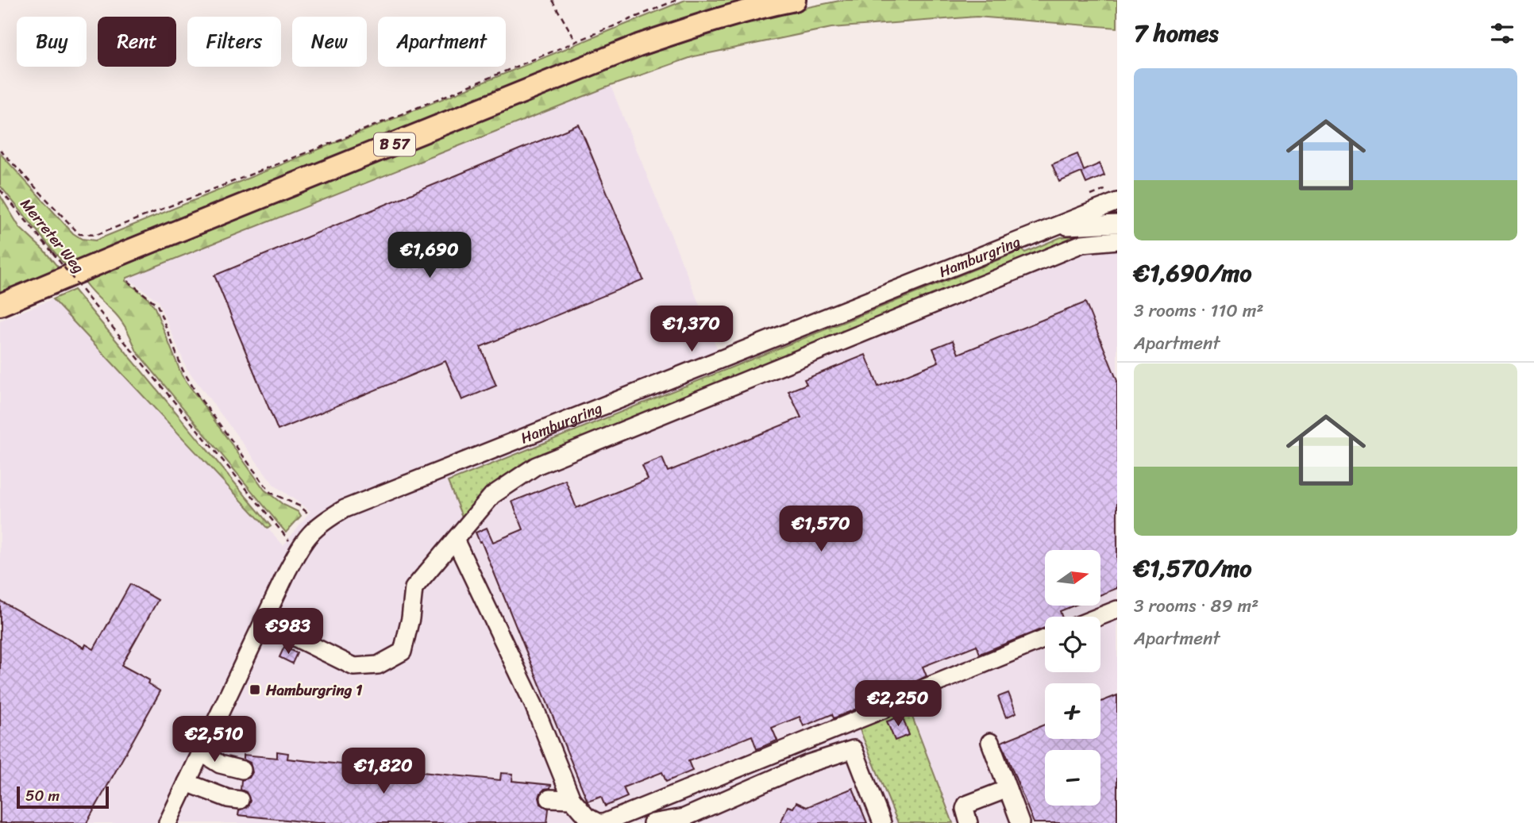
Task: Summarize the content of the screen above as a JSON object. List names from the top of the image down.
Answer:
{
  "streets": {
    "main road": ["B 57"],
    "street": ["Hamburgring"],
    "path": ["Merreter Weg"]
  },
  "crossings": [
    ["Merreter Weg", "Hamburgring"]
  ],
  "places": {
    "transit": ["Hamburgring 1"]
  },
  "scale_bar": "50 m",
  "north": "right",
  "page": {
    "heading": "7 homes",
    "chip": [
      "Buy",
      "Rent",
      "Filters",
      "New",
      "Apartment"
    ],
    "list": [
      {
        "name": "€1,690/mo",
        "note": "3 rooms · 110 m² · Apartment"
      },
      {
        "name": "€1,570/mo",
        "note": "3 rooms · 89 m² · Apartment"
      }
    ],
    "price": [
      "€1,690",
      "€1,370",
      "€1,570",
      "€983",
      "€2,250",
      "€2,510",
      "€1,820"
    ],
    "map_buttons": ["+", "−"],
    "scale": "50 m"
  }
}
